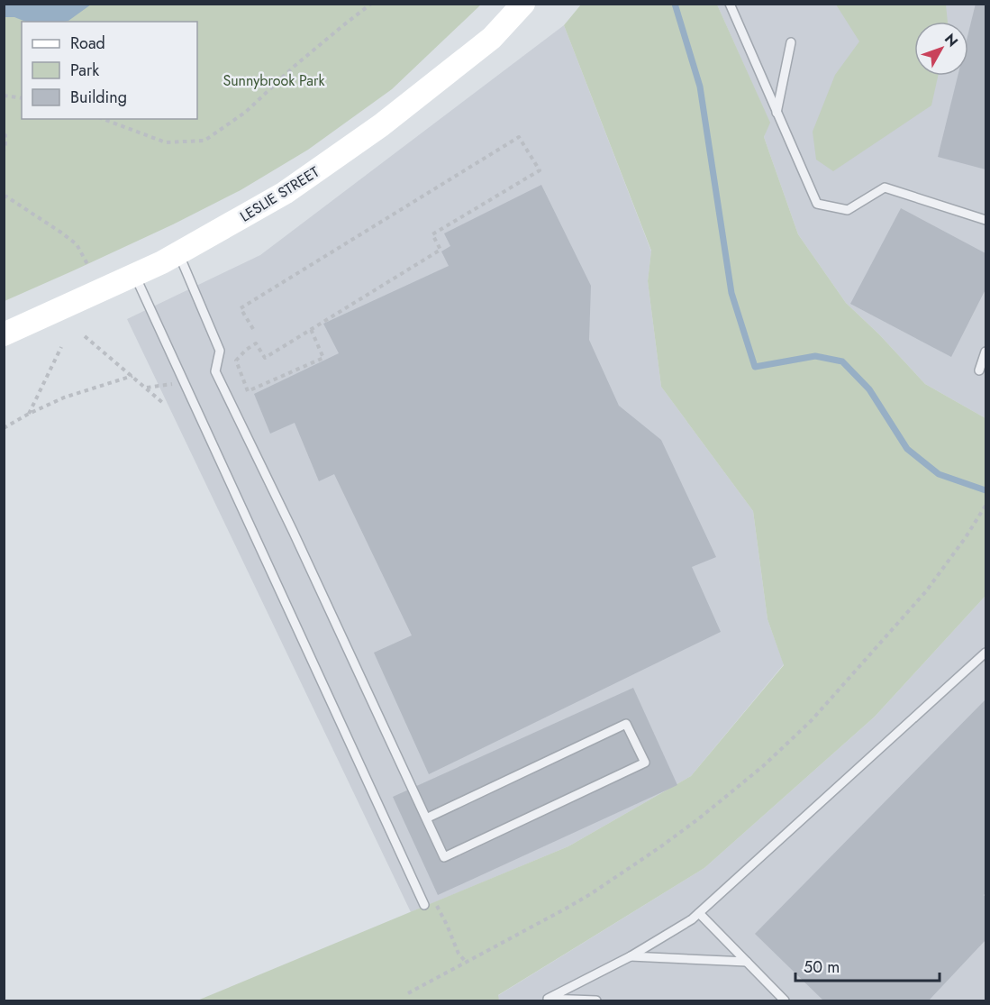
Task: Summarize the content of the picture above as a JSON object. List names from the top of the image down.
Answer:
{
  "streets": {
    "main road": ["LESLIE STREET"]
  },
  "parks": ["Sunnybrook Park"],
  "legend": ["Road", "Park", "Building"],
  "scale_bar": "50 m",
  "north": "top right"
}
